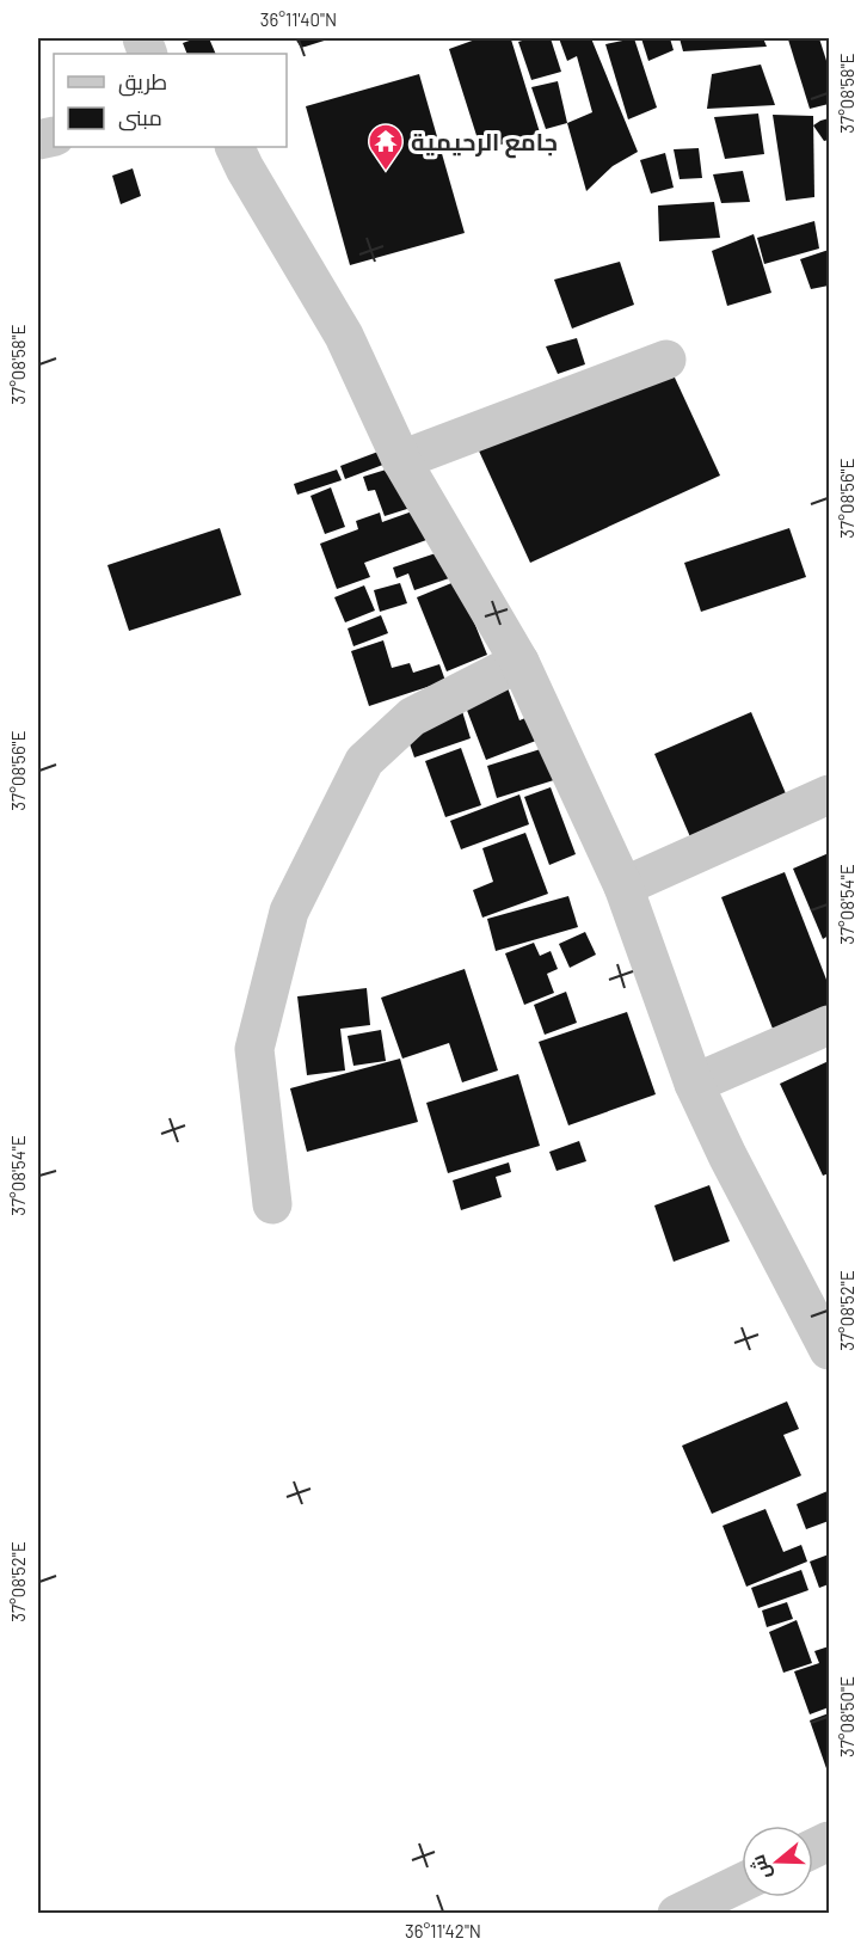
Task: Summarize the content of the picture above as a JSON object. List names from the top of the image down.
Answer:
{
  "places": {
    "temple": ["جامع الرحيمية"]
  },
  "legend": ["طريق", "مبنى"],
  "north": "left",
  "coordinates": [
    "36°11'40\"N",
    "37°08'58\"E",
    "37°08'56\"E",
    "37°08'54\"E",
    "37°08'52\"E",
    "37°08'50\"E",
    "36°11'42\"N"
  ]
}
